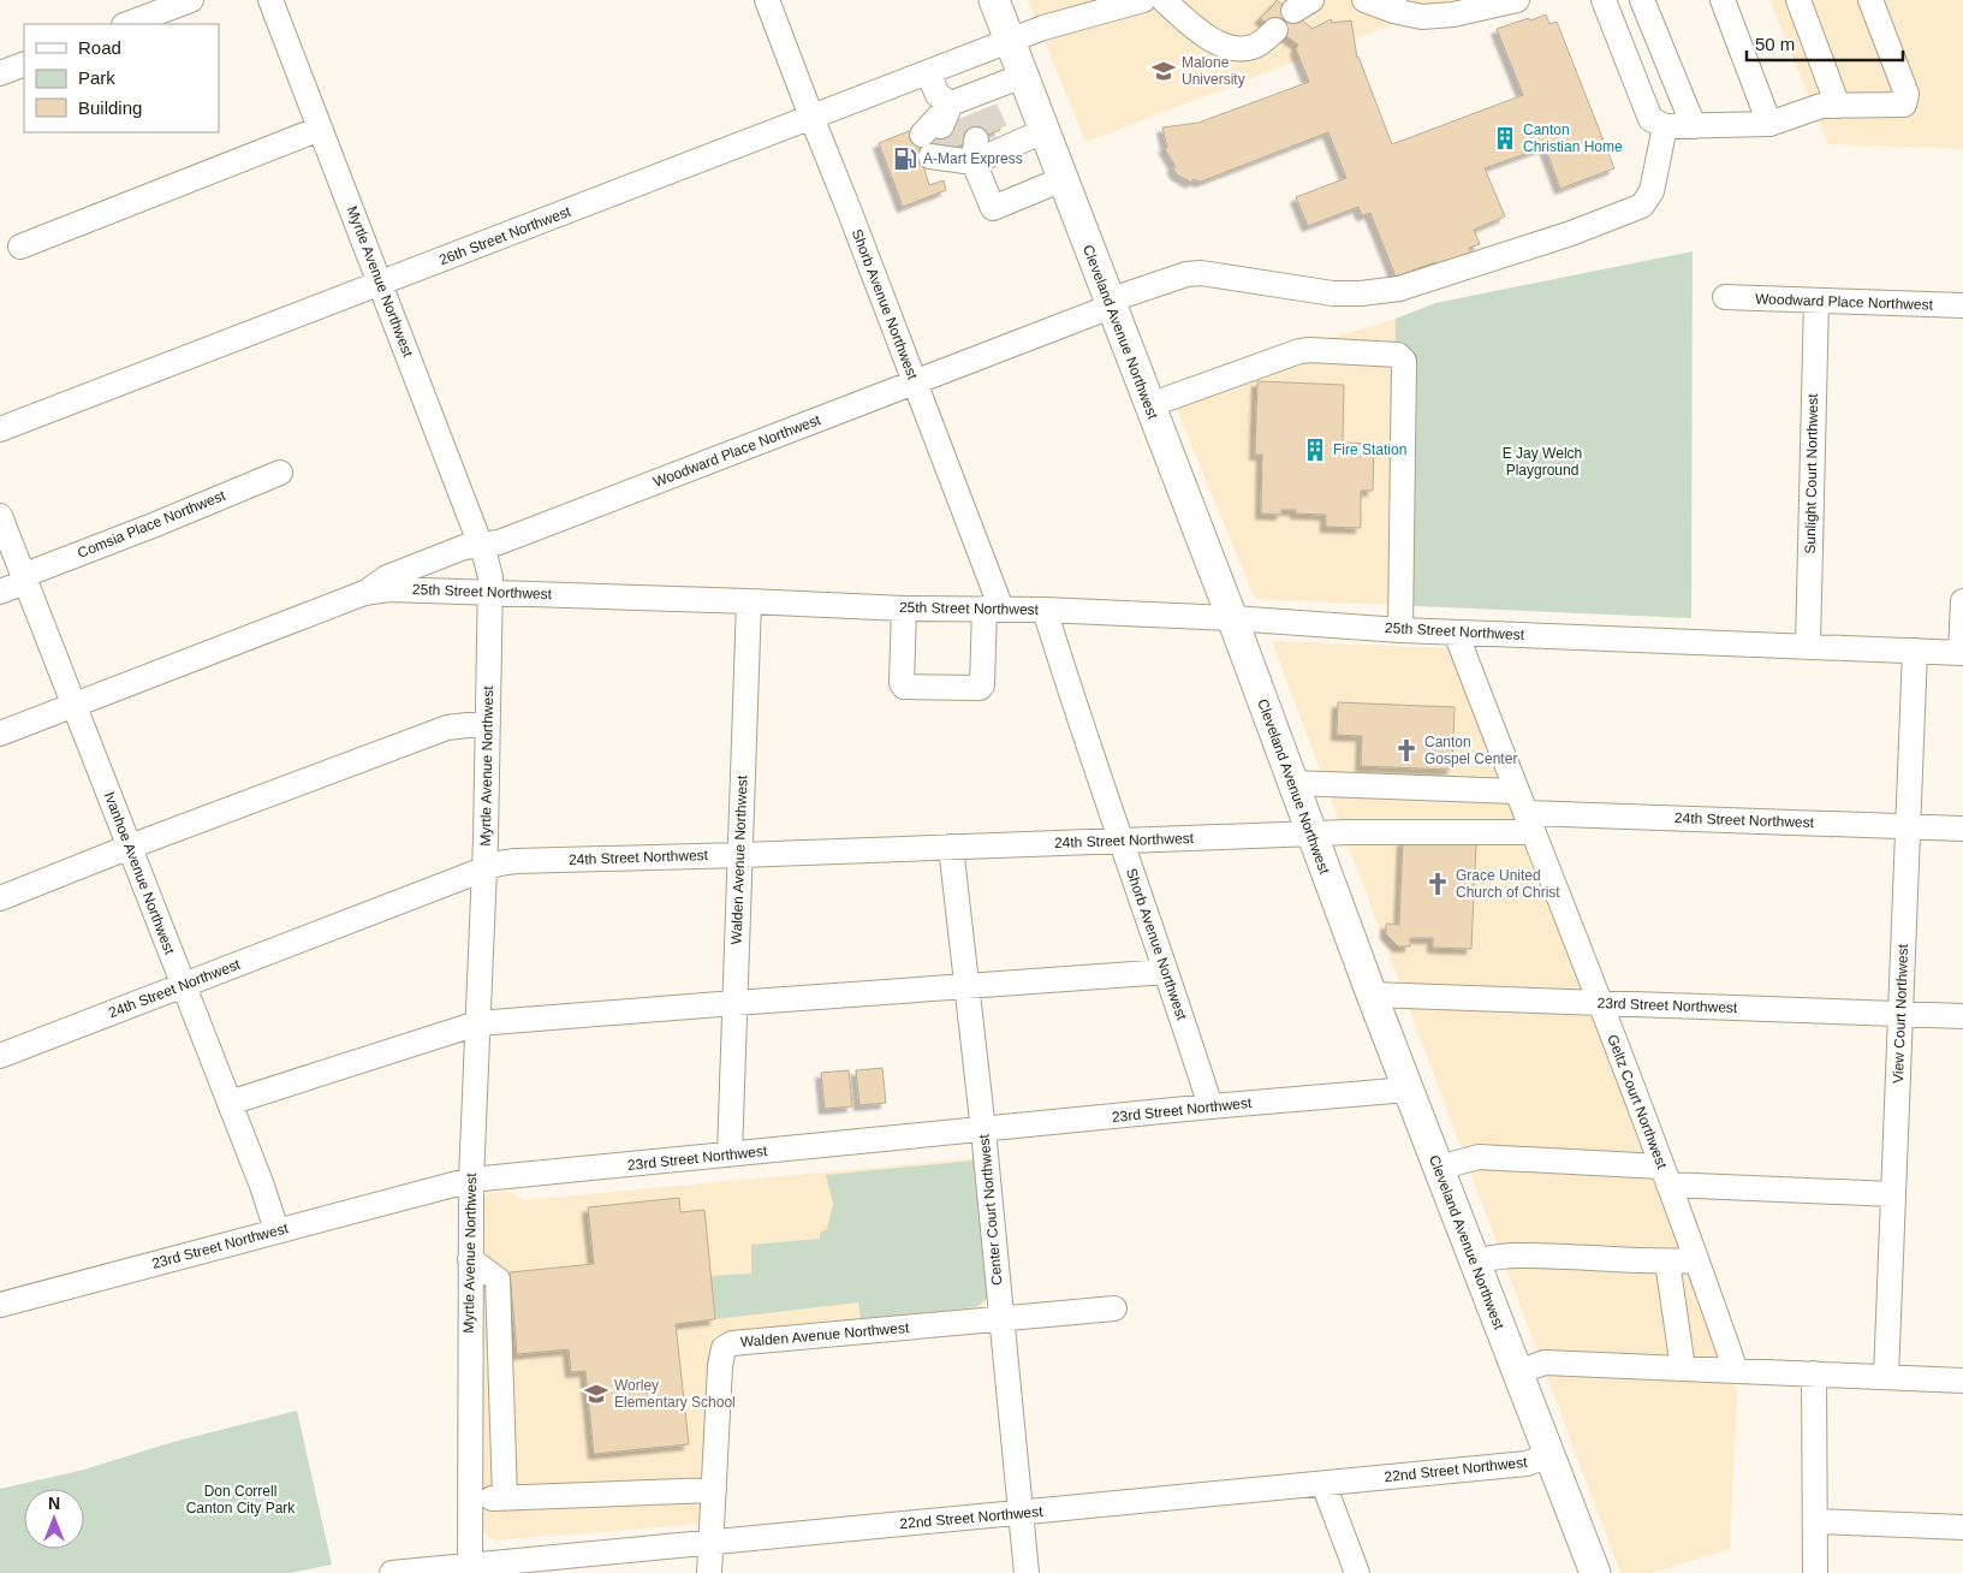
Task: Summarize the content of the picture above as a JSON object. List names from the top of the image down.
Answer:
{
  "streets": {
    "main road": ["Cleveland Avenue Northwest"],
    "street": [
      "26th Street Northwest",
      "Myrtle Avenue Northwest",
      "Woodward Place Northwest",
      "Shorb Avenue Northwest",
      "Sunlight Court Northwest",
      "Comsia Place Northwest",
      "25th Street Northwest",
      "24th Street Northwest",
      "Walden Avenue Northwest",
      "Ivanhoe Avenue Northwest",
      "23rd Street Northwest",
      "View Court Northwest",
      "Geltz Court Northwest",
      "Center Court Northwest",
      "22nd Street Northwest"
    ]
  },
  "crossings": [
    ["26th Street Northwest", "Myrtle Avenue Northwest"],
    ["26th Street Northwest", "Shorb Avenue Northwest"],
    ["26th Street Northwest", "Cleveland Avenue Northwest"],
    ["Myrtle Avenue Northwest", "Woodward Place Northwest"],
    ["Myrtle Avenue Northwest", "25th Street Northwest"],
    ["Myrtle Avenue Northwest", "24th Street Northwest"],
    ["Myrtle Avenue Northwest", "23rd Street Northwest"],
    ["Myrtle Avenue Northwest", "22nd Street Northwest"],
    ["Woodward Place Northwest", "Shorb Avenue Northwest"],
    ["Woodward Place Northwest", "Cleveland Avenue Northwest"],
    ["Woodward Place Northwest", "Sunlight Court Northwest"],
    ["Woodward Place Northwest", "25th Street Northwest"],
    ["Shorb Avenue Northwest", "25th Street Northwest"],
    ["Shorb Avenue Northwest", "24th Street Northwest"],
    ["Shorb Avenue Northwest", "23rd Street Northwest"],
    ["Cleveland Avenue Northwest", "25th Street Northwest"],
    ["Cleveland Avenue Northwest", "24th Street Northwest"],
    ["Cleveland Avenue Northwest", "23rd Street Northwest"],
    ["Cleveland Avenue Northwest", "22nd Street Northwest"],
    ["Sunlight Court Northwest", "25th Street Northwest"],
    ["Comsia Place Northwest", "Ivanhoe Avenue Northwest"],
    ["25th Street Northwest", "Walden Avenue Northwest"],
    ["25th Street Northwest", "Ivanhoe Avenue Northwest"],
    ["25th Street Northwest", "View Court Northwest"],
    ["25th Street Northwest", "Geltz Court Northwest"],
    ["24th Street Northwest", "Walden Avenue Northwest"],
    ["24th Street Northwest", "Ivanhoe Avenue Northwest"],
    ["24th Street Northwest", "View Court Northwest"],
    ["24th Street Northwest", "Geltz Court Northwest"],
    ["24th Street Northwest", "Center Court Northwest"],
    ["Walden Avenue Northwest", "23rd Street Northwest"],
    ["Walden Avenue Northwest", "Center Court Northwest"],
    ["Walden Avenue Northwest", "22nd Street Northwest"],
    ["Ivanhoe Avenue Northwest", "23rd Street Northwest"],
    ["23rd Street Northwest", "View Court Northwest"],
    ["23rd Street Northwest", "Geltz Court Northwest"],
    ["23rd Street Northwest", "Center Court Northwest"],
    ["Center Court Northwest", "22nd Street Northwest"]
  ],
  "parks": ["E Jay Welch Playground", "Don Correll Canton City Park"],
  "places": {
    "school or university": ["Malone University", "Worley Elementary School"],
    "building": ["Canton Christian Home", "Fire Station"],
    "fuel station": ["A-Mart Express"],
    "church": ["Canton Gospel Center", "Grace United Church of Christ"]
  },
  "legend": ["Road", "Park", "Building"],
  "scale_bar": "50 m",
  "north": "top"
}
